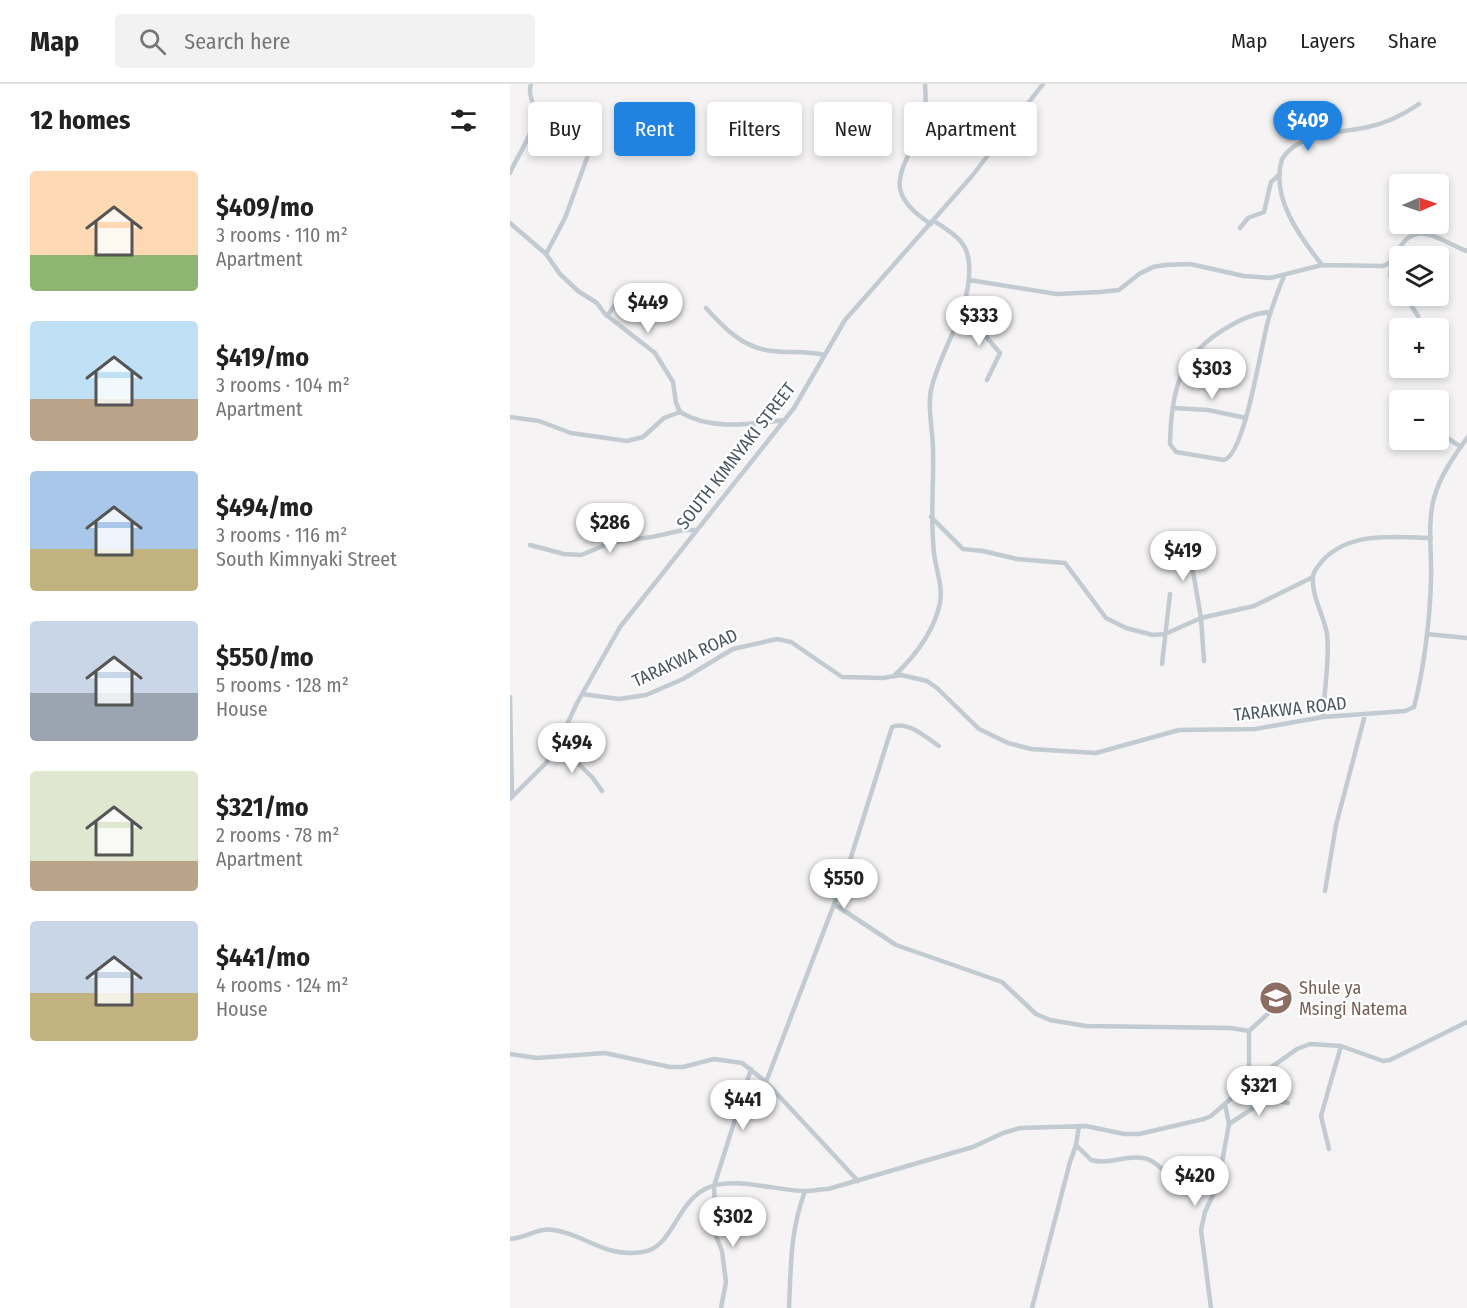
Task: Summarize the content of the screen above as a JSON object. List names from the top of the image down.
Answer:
{
  "streets": {
    "street": ["SOUTH KIMNYAKI STREET", "TARAKWA ROAD"]
  },
  "crossings": [
    ["SOUTH KIMNYAKI STREET", "TARAKWA ROAD"]
  ],
  "places": {
    "school or university": ["Shule ya Msingi Natema"]
  },
  "north": "right",
  "page": {
    "header": "Map",
    "search": "Search here",
    "nav": ["Map", "Layers", "Share"],
    "heading": "12 homes",
    "price": [
      "$409",
      "$449",
      "$333",
      "$303",
      "$286",
      "$419",
      "$494",
      "$550",
      "$321",
      "$441",
      "$420",
      "$302"
    ],
    "chip": [
      "Buy",
      "Rent",
      "Filters",
      "New",
      "Apartment"
    ],
    "list": [
      {
        "name": "$409/mo",
        "note": "3 rooms · 110 m² · Apartment"
      },
      {
        "name": "$419/mo",
        "note": "3 rooms · 104 m² · Apartment"
      },
      {
        "name": "$494/mo",
        "note": "3 rooms · 116 m² · South Kimnyaki Street"
      },
      {
        "name": "$550/mo",
        "note": "5 rooms · 128 m² · House"
      },
      {
        "name": "$321/mo",
        "note": "2 rooms · 78 m² · Apartment"
      },
      {
        "name": "$441/mo",
        "note": "4 rooms · 124 m² · House"
      }
    ],
    "map_buttons": ["+", "−"]
  }
}
